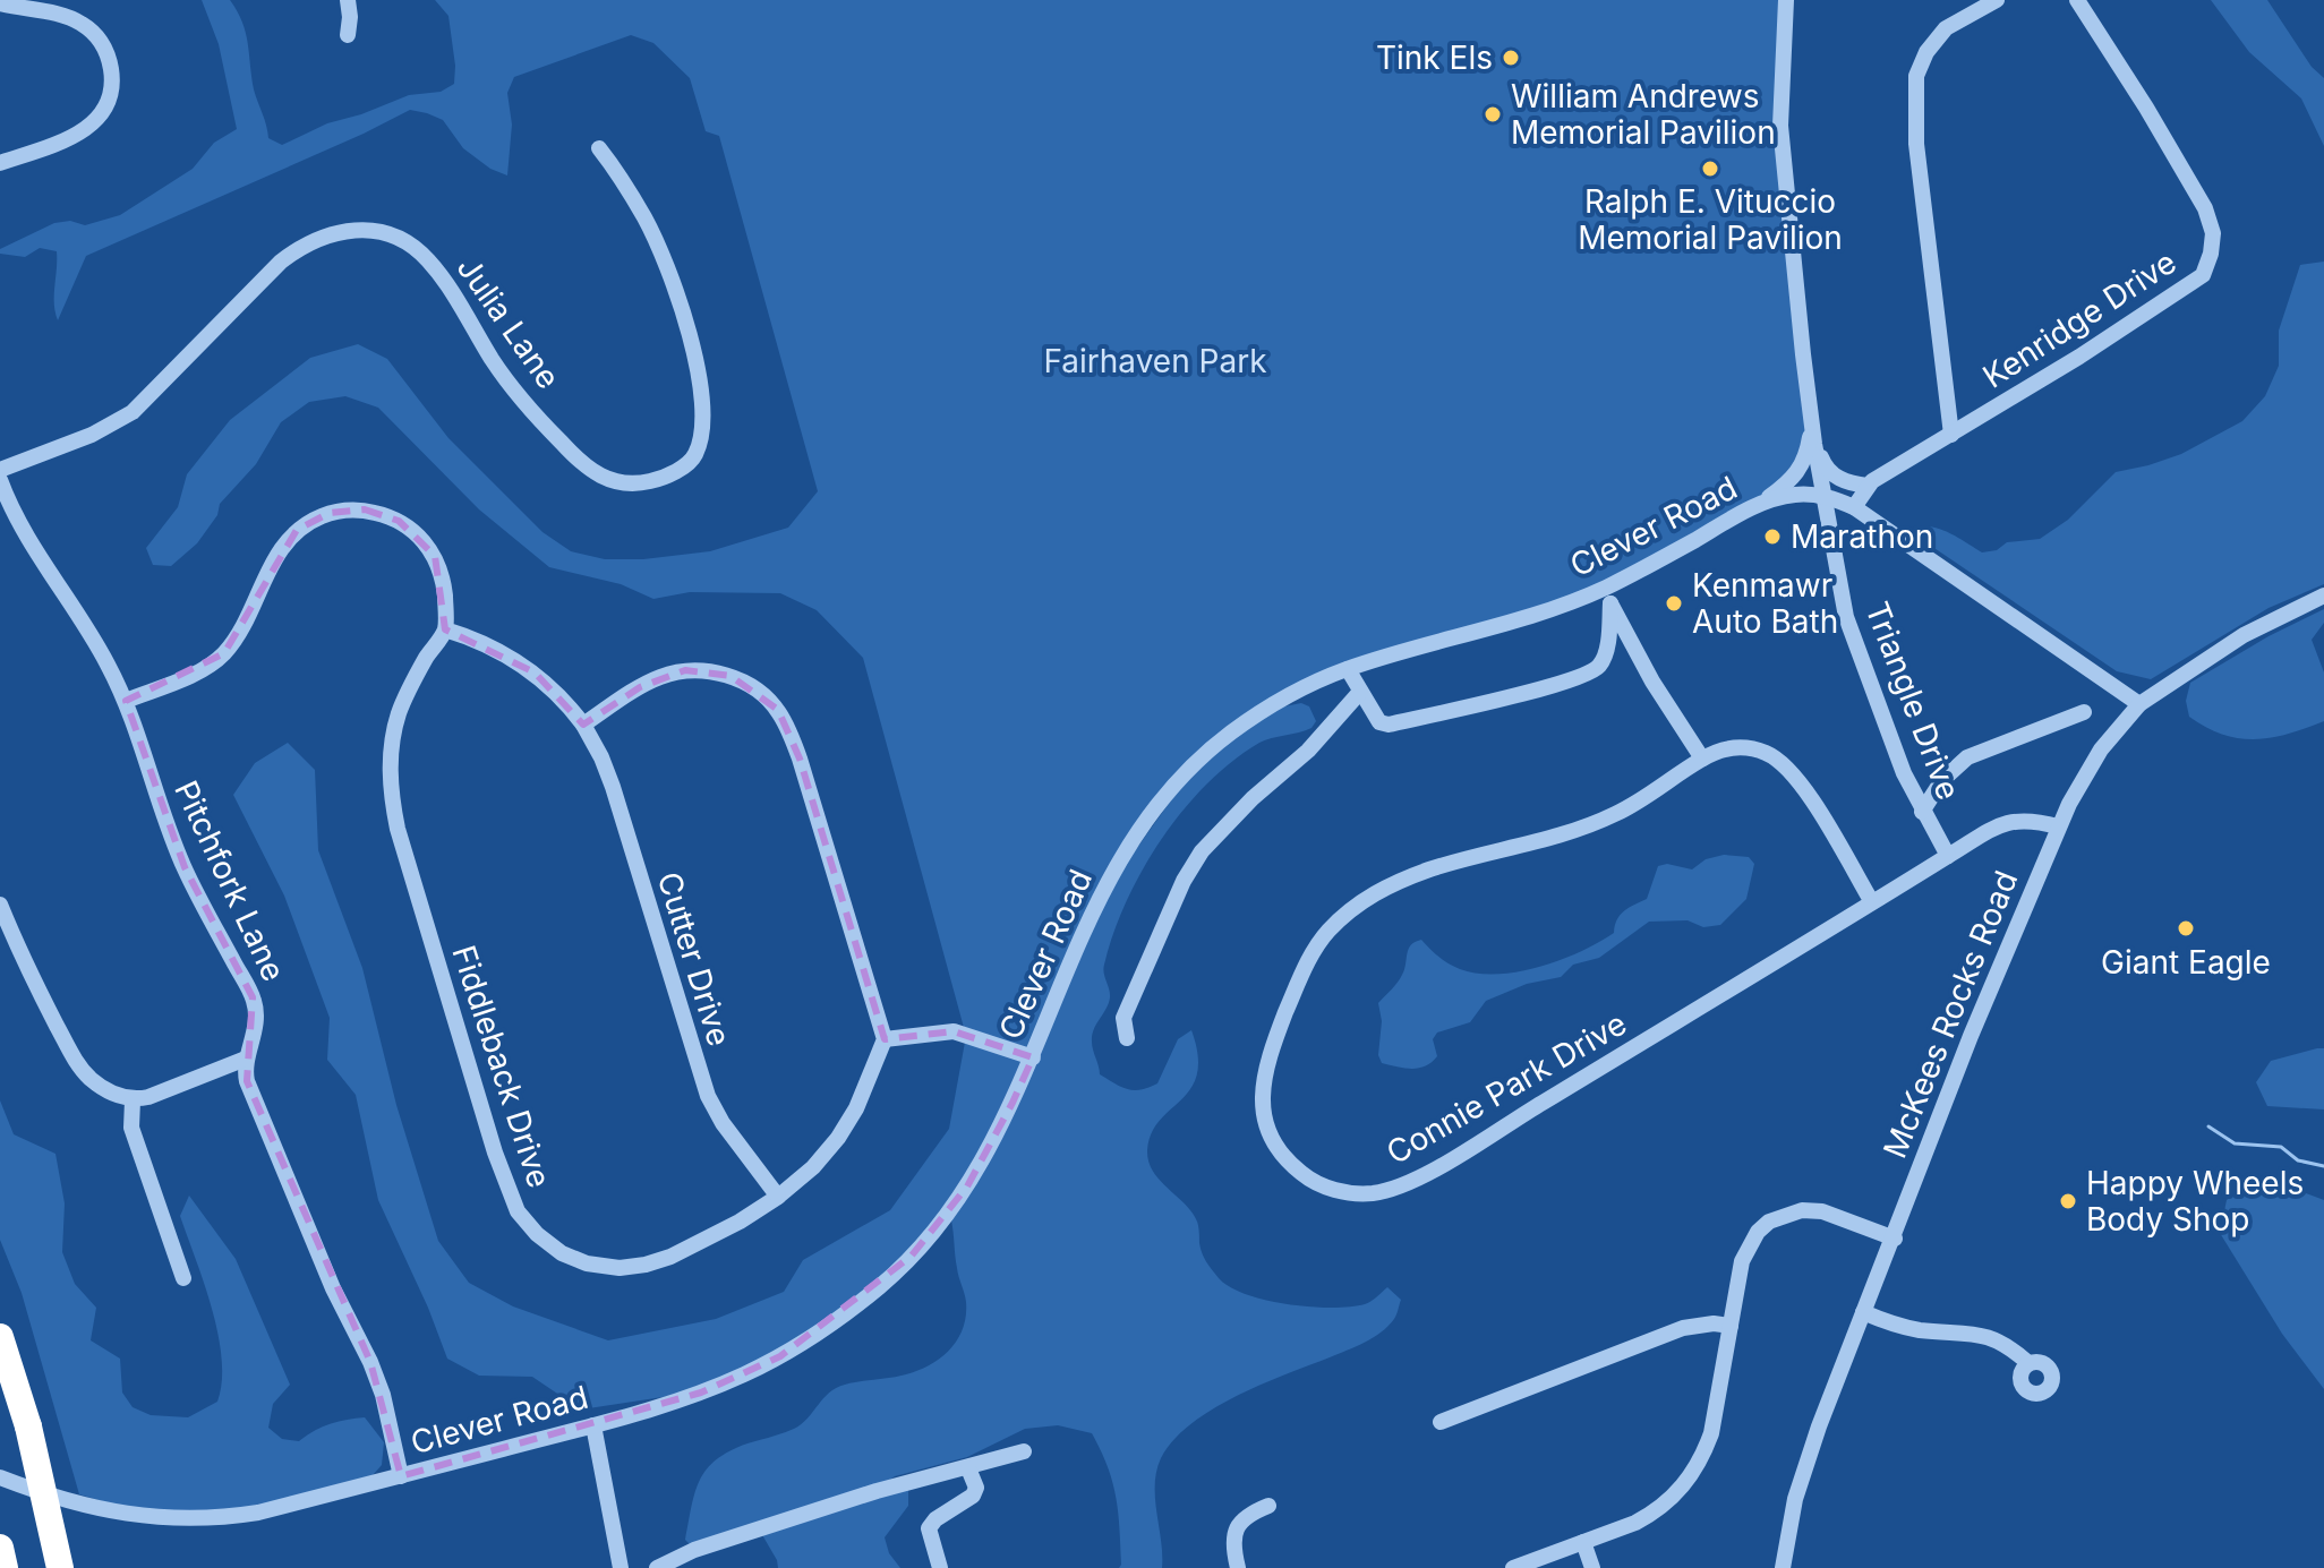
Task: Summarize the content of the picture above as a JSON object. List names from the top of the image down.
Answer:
{
  "streets": {
    "street": [
      "Kenridge Drive",
      "Julia Lane",
      "Clever Road",
      "Triangle Drive",
      "Pitchfork Lane",
      "Cutter Drive",
      "McKees Rocks Road",
      "Fiddleback Drive",
      "Connie Park Drive"
    ]
  },
  "crossings": [
    ["Kenridge Drive", "Clever Road"],
    ["Clever Road", "Triangle Drive"],
    ["Clever Road", "Pitchfork Lane"],
    ["Clever Road", "McKees Rocks Road"],
    ["Triangle Drive", "McKees Rocks Road"],
    ["Triangle Drive", "Connie Park Drive"],
    ["Cutter Drive", "Fiddleback Drive"]
  ],
  "parks": ["Fairhaven Park"],
  "places": [
    "Tink Els",
    "William Andrews Memorial Pavilion",
    "Ralph E. Vituccio Memorial Pavilion",
    "Marathon",
    "Kenmawr Auto Bath",
    "Giant Eagle",
    "Happy Wheels Body Shop"
  ]
}
